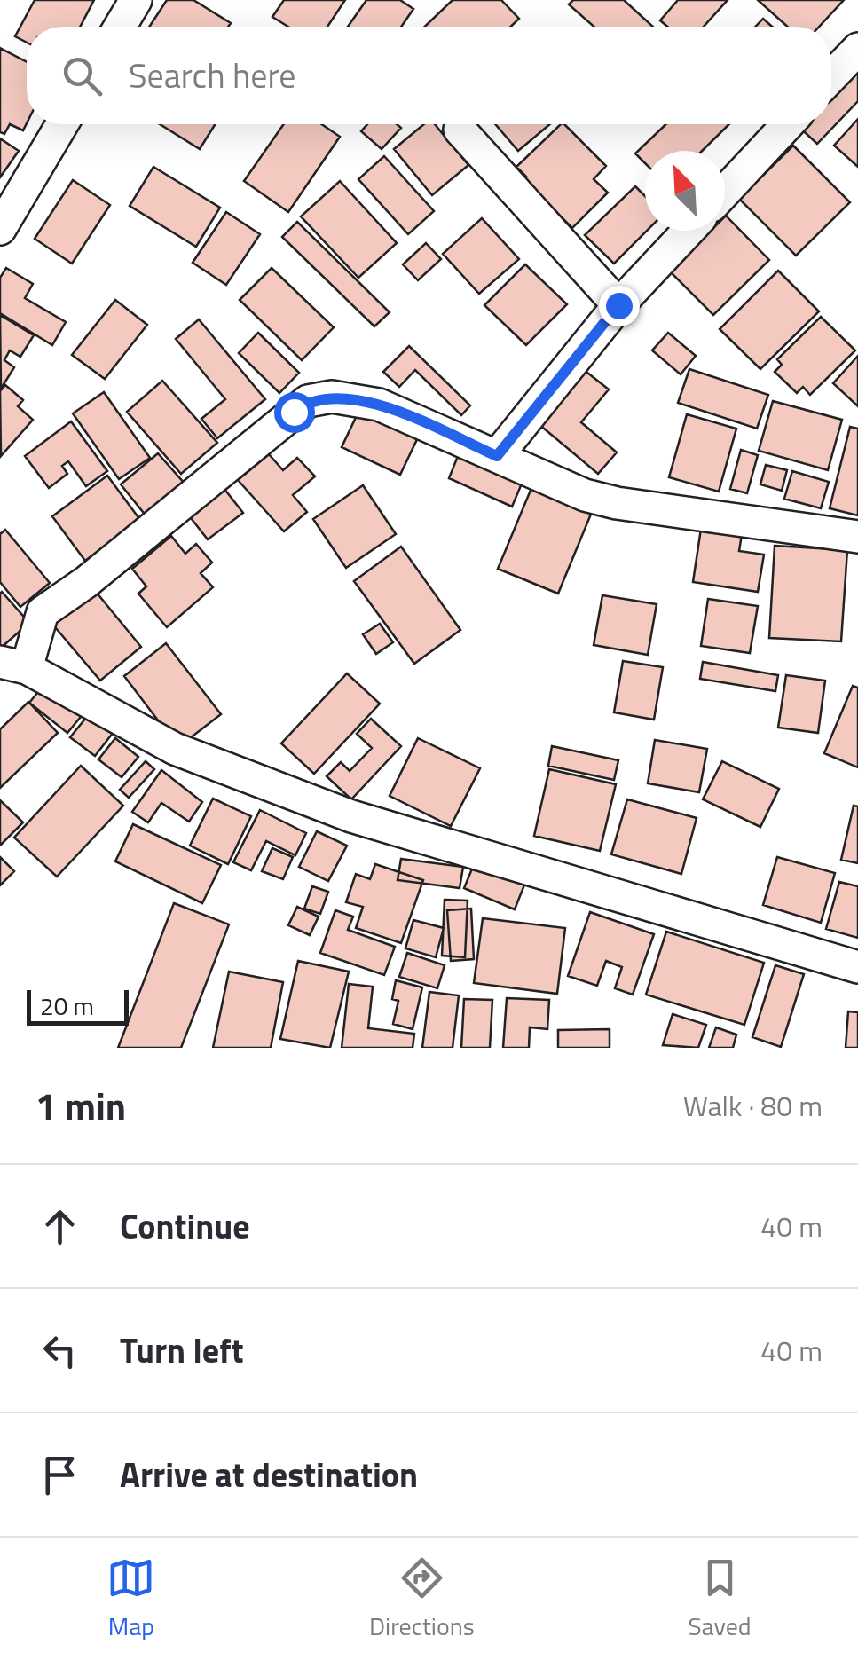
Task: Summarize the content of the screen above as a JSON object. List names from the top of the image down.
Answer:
{
  "scale_bar": "20 m",
  "north": "top left",
  "page": {
    "search": "Search here",
    "scale": "20 m",
    "heading": ["1 min", "Walk · 80 m"],
    "list": [
      ["Continue", "40 m"],
      ["Turn left", "40 m"],
      "Arrive at destination"
    ],
    "nav": ["Map", "Directions", "Saved"]
  }
}
